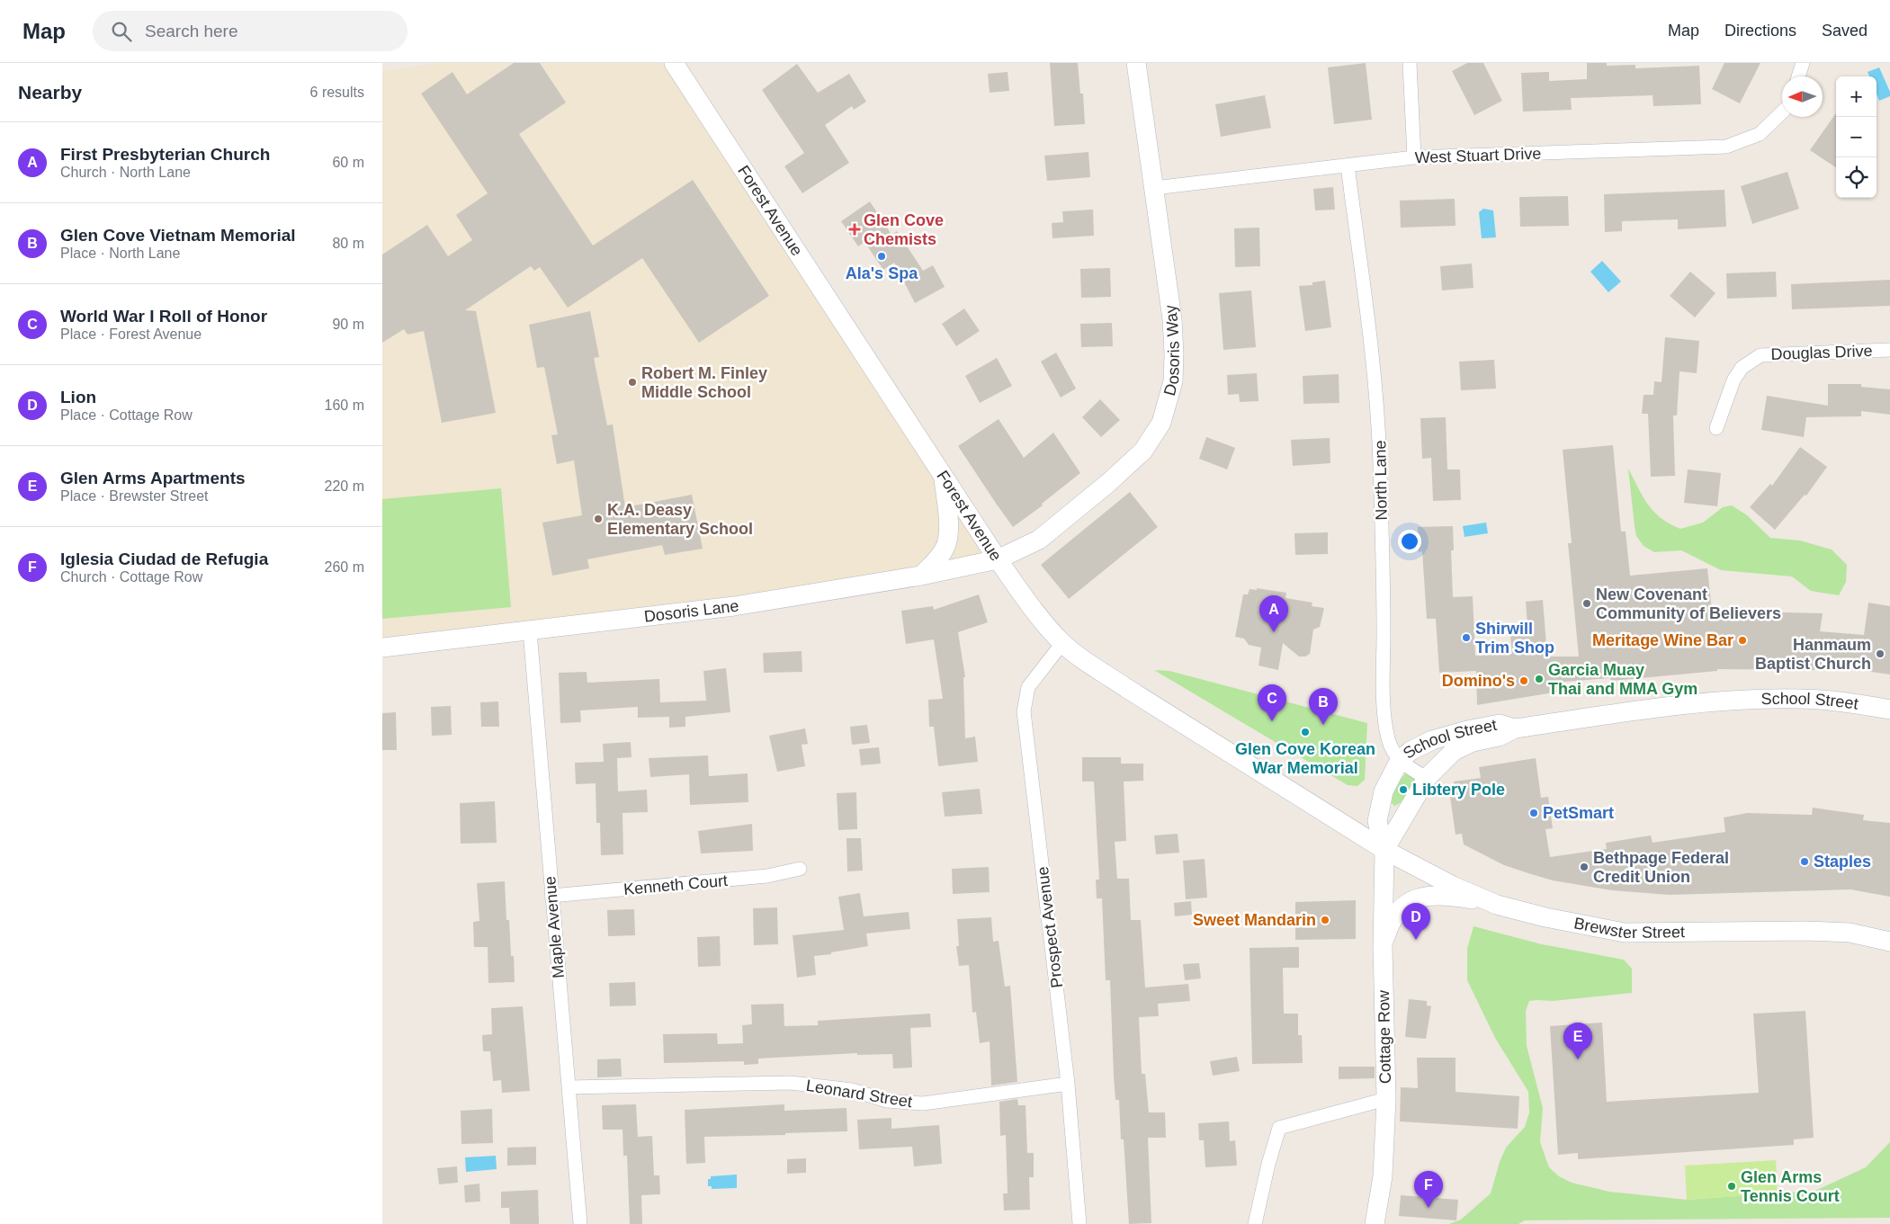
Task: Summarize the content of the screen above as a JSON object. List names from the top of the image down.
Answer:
{
  "streets": {
    "street": [
      "West Stuart Drive",
      "Forest Avenue",
      "Dosoris Way",
      "Douglas Drive",
      "North Lane",
      "Dosoris Lane",
      "School Street",
      "Kenneth Court",
      "Brewster Street",
      "Maple Avenue",
      "Prospect Avenue",
      "Cottage Row",
      "Leonard Street"
    ]
  },
  "crossings": [
    ["West Stuart Drive", "Dosoris Way"],
    ["West Stuart Drive", "North Lane"],
    ["Forest Avenue", "Dosoris Way"],
    ["Forest Avenue", "Dosoris Lane"],
    ["Forest Avenue", "School Street"],
    ["Forest Avenue", "Brewster Street"],
    ["Forest Avenue", "Prospect Avenue"],
    ["Forest Avenue", "Cottage Row"],
    ["Dosoris Way", "Dosoris Lane"],
    ["North Lane", "School Street"],
    ["Dosoris Lane", "Maple Avenue"],
    ["School Street", "Brewster Street"],
    ["School Street", "Cottage Row"],
    ["Kenneth Court", "Maple Avenue"],
    ["Brewster Street", "Cottage Row"],
    ["Maple Avenue", "Leonard Street"],
    ["Prospect Avenue", "Leonard Street"]
  ],
  "places": {
    "health": ["Glen Cove Chemists"],
    "other": [
      "Ala's Spa",
      "Robert M. Finley Middle School",
      "K.A. Deasy Elementary School",
      "New Covenant Community of Believers",
      "Shirwill Trim Shop",
      "Meritage Wine Bar",
      "Hanmaum Baptist Church",
      "Garcia Muay Thai and MMA Gym",
      "Domino's",
      "Glen Cove Korean War Memorial",
      "Libtery Pole",
      "PetSmart",
      "Staples",
      "Bethpage Federal Credit Union",
      "Sweet Mandarin",
      "Glen Arms Tennis Court"
    ]
  },
  "north": "left",
  "page": {
    "header": "Map",
    "search": "Search here",
    "nav": ["Map", "Directions", "Saved"],
    "heading": ["Nearby", "6 results"],
    "map_buttons": ["+", "−"],
    "list": [
      {
        "mark": "A",
        "name": "First Presbyterian Church",
        "note": "Church · North Lane",
        "value": "60 m"
      },
      {
        "mark": "B",
        "name": "Glen Cove Vietnam Memorial",
        "note": "Place · North Lane",
        "value": "80 m"
      },
      {
        "mark": "C",
        "name": "World War I Roll of Honor",
        "note": "Place · Forest Avenue",
        "value": "90 m"
      },
      {
        "mark": "D",
        "name": "Lion",
        "note": "Place · Cottage Row",
        "value": "160 m"
      },
      {
        "mark": "E",
        "name": "Glen Arms Apartments",
        "note": "Place · Brewster Street",
        "value": "220 m"
      },
      {
        "mark": "F",
        "name": "Iglesia Ciudad de Refugia",
        "note": "Church · Cottage Row",
        "value": "260 m"
      }
    ],
    "pins": [
      "A",
      "C",
      "B",
      "D",
      "E",
      "F"
    ]
  }
}
